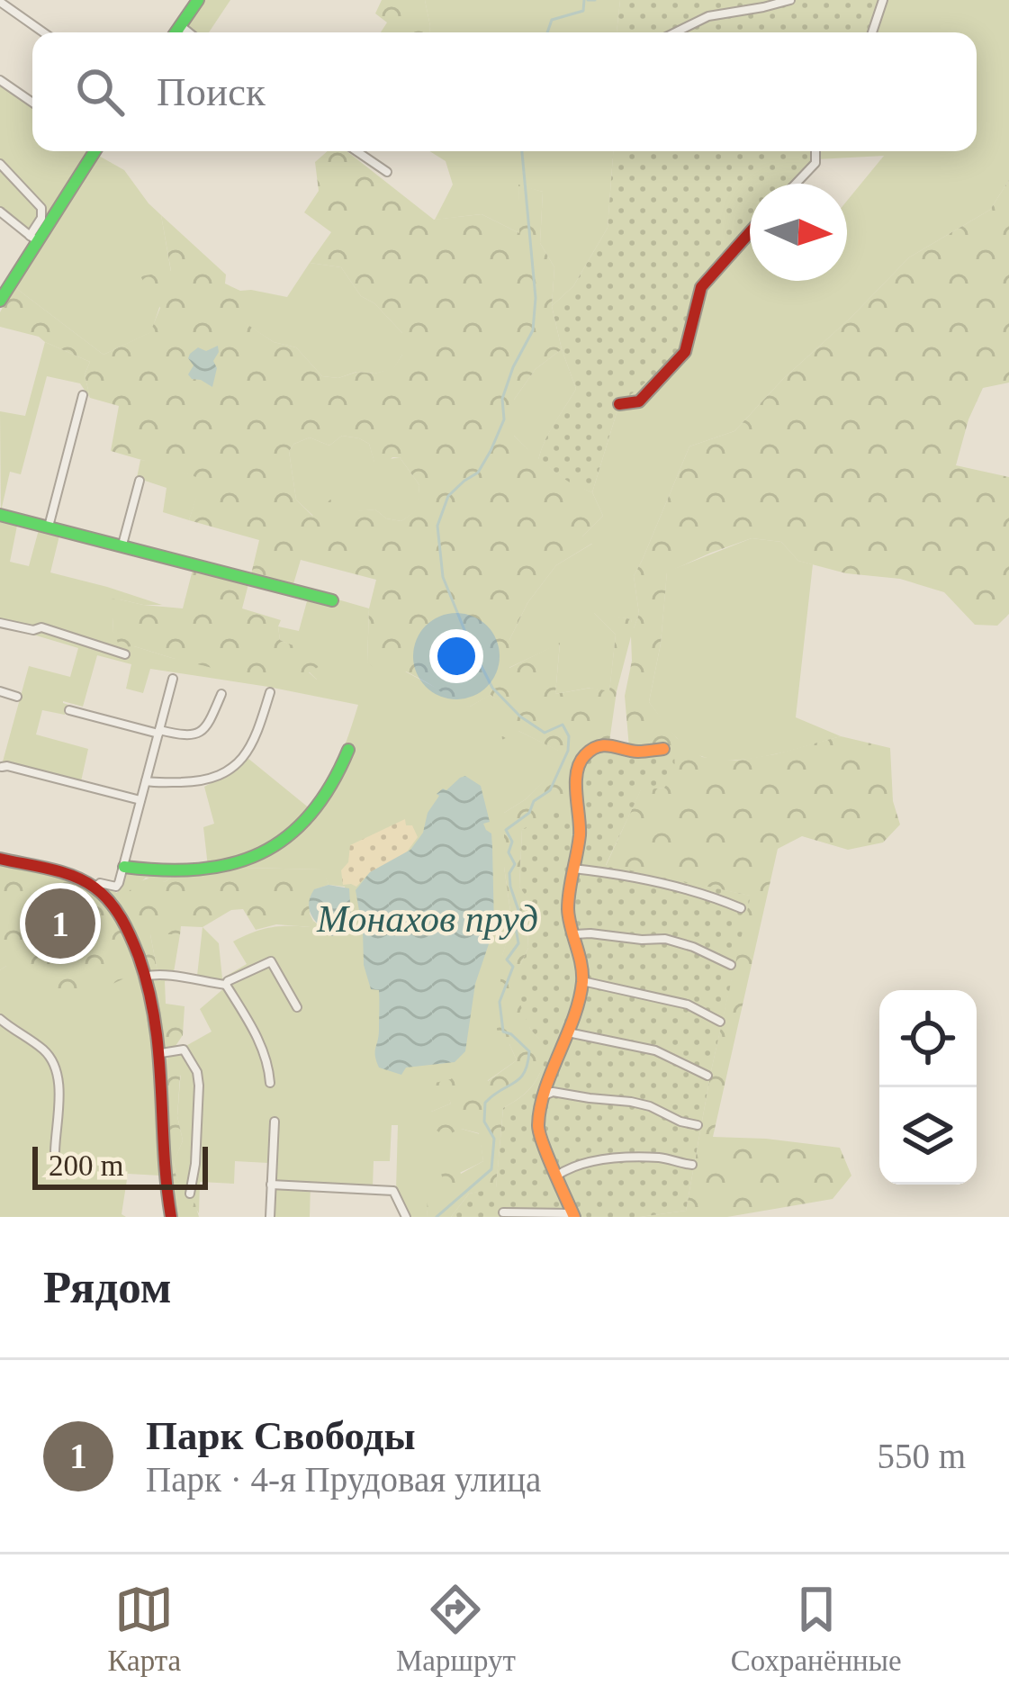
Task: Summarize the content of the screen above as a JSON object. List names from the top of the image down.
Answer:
{
  "water": ["Монахов пруд"],
  "scale_bar": "200 m",
  "north": "right",
  "page": {
    "search": "Поиск",
    "pins": "1",
    "scale": "200 m",
    "heading": "Рядом",
    "list": [
      {
        "mark": "1",
        "name": "Парк Свободы",
        "note": "Парк · 4-я Прудовая улица",
        "value": "550 m"
      }
    ],
    "nav": ["Карта", "Маршрут", "Сохранённые"]
  }
}
